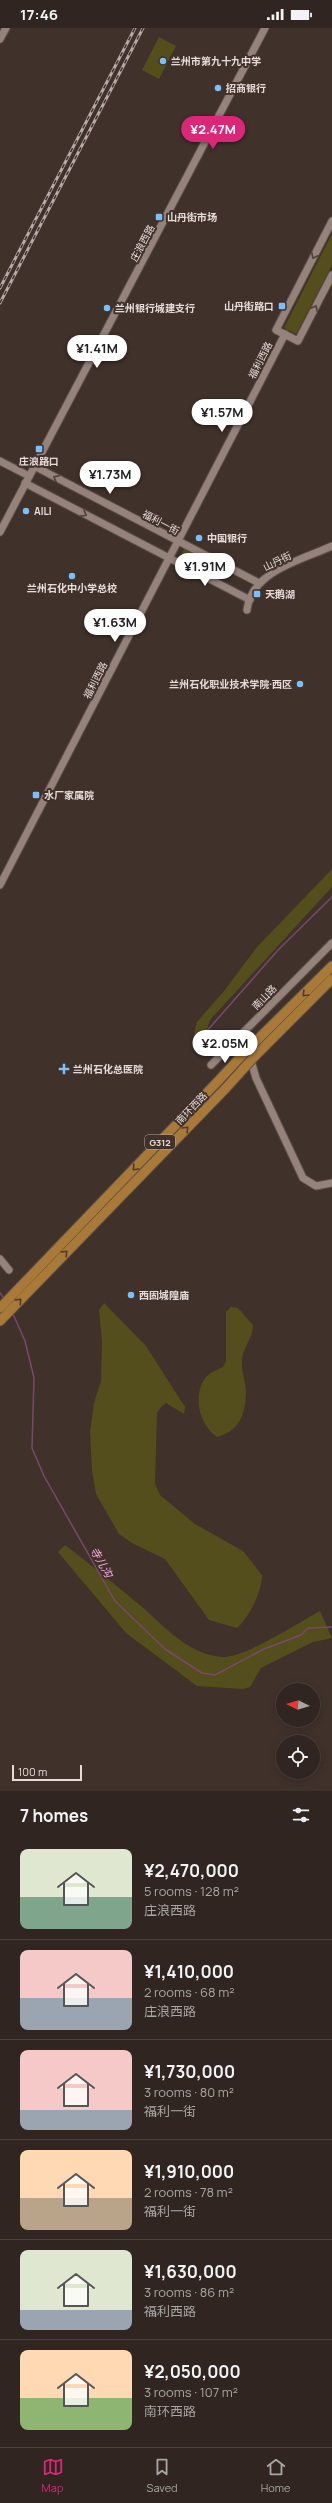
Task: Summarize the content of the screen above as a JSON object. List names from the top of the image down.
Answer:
{
  "streets": {
    "highway": ["南环西路", "G312"],
    "street": [
      "庄浪西路",
      "福利西路",
      "福利一街",
      "山丹街",
      "南山路"
    ]
  },
  "crossings": [
    ["庄浪西路", "福利一街"],
    ["福利西路", "福利一街"],
    ["福利一街", "山丹街"]
  ],
  "water": ["寺儿沟"],
  "places": {
    "other": [
      "兰州市第九十九中学",
      "招商银行",
      "兰州银行城建支行",
      "AILI",
      "中国银行",
      "兰州石化中小学总校",
      "兰州石化职业技术学院·西区",
      "西固城隍庙"
    ],
    "transit": [
      "山丹街市场",
      "山丹街路口",
      "庄浪路口",
      "天鹅湖",
      "水厂家属院"
    ],
    "health": ["兰州石化总医院"]
  },
  "scale_bar": "100 m",
  "north": "left",
  "page": {
    "status": "17:46",
    "price": [
      "¥2.47M",
      "¥1.41M",
      "¥1.57M",
      "¥1.73M",
      "¥1.91M",
      "¥1.63M",
      "¥2.05M"
    ],
    "scale": "100 m",
    "heading": "7 homes",
    "list": [
      {
        "name": "¥2,470,000",
        "note": "5 rooms · 128 m² · 庄浪西路"
      },
      {
        "name": "¥1,410,000",
        "note": "2 rooms · 68 m² · 庄浪西路"
      },
      {
        "name": "¥1,730,000",
        "note": "3 rooms · 80 m² · 福利一街"
      },
      {
        "name": "¥1,910,000",
        "note": "2 rooms · 78 m² · 福利一街"
      },
      {
        "name": "¥1,630,000",
        "note": "3 rooms · 86 m² · 福利西路"
      },
      {
        "name": "¥2,050,000",
        "note": "3 rooms · 107 m² · 南环西路"
      }
    ],
    "tabs": ["Map", "Saved", "Home"]
  }
}
